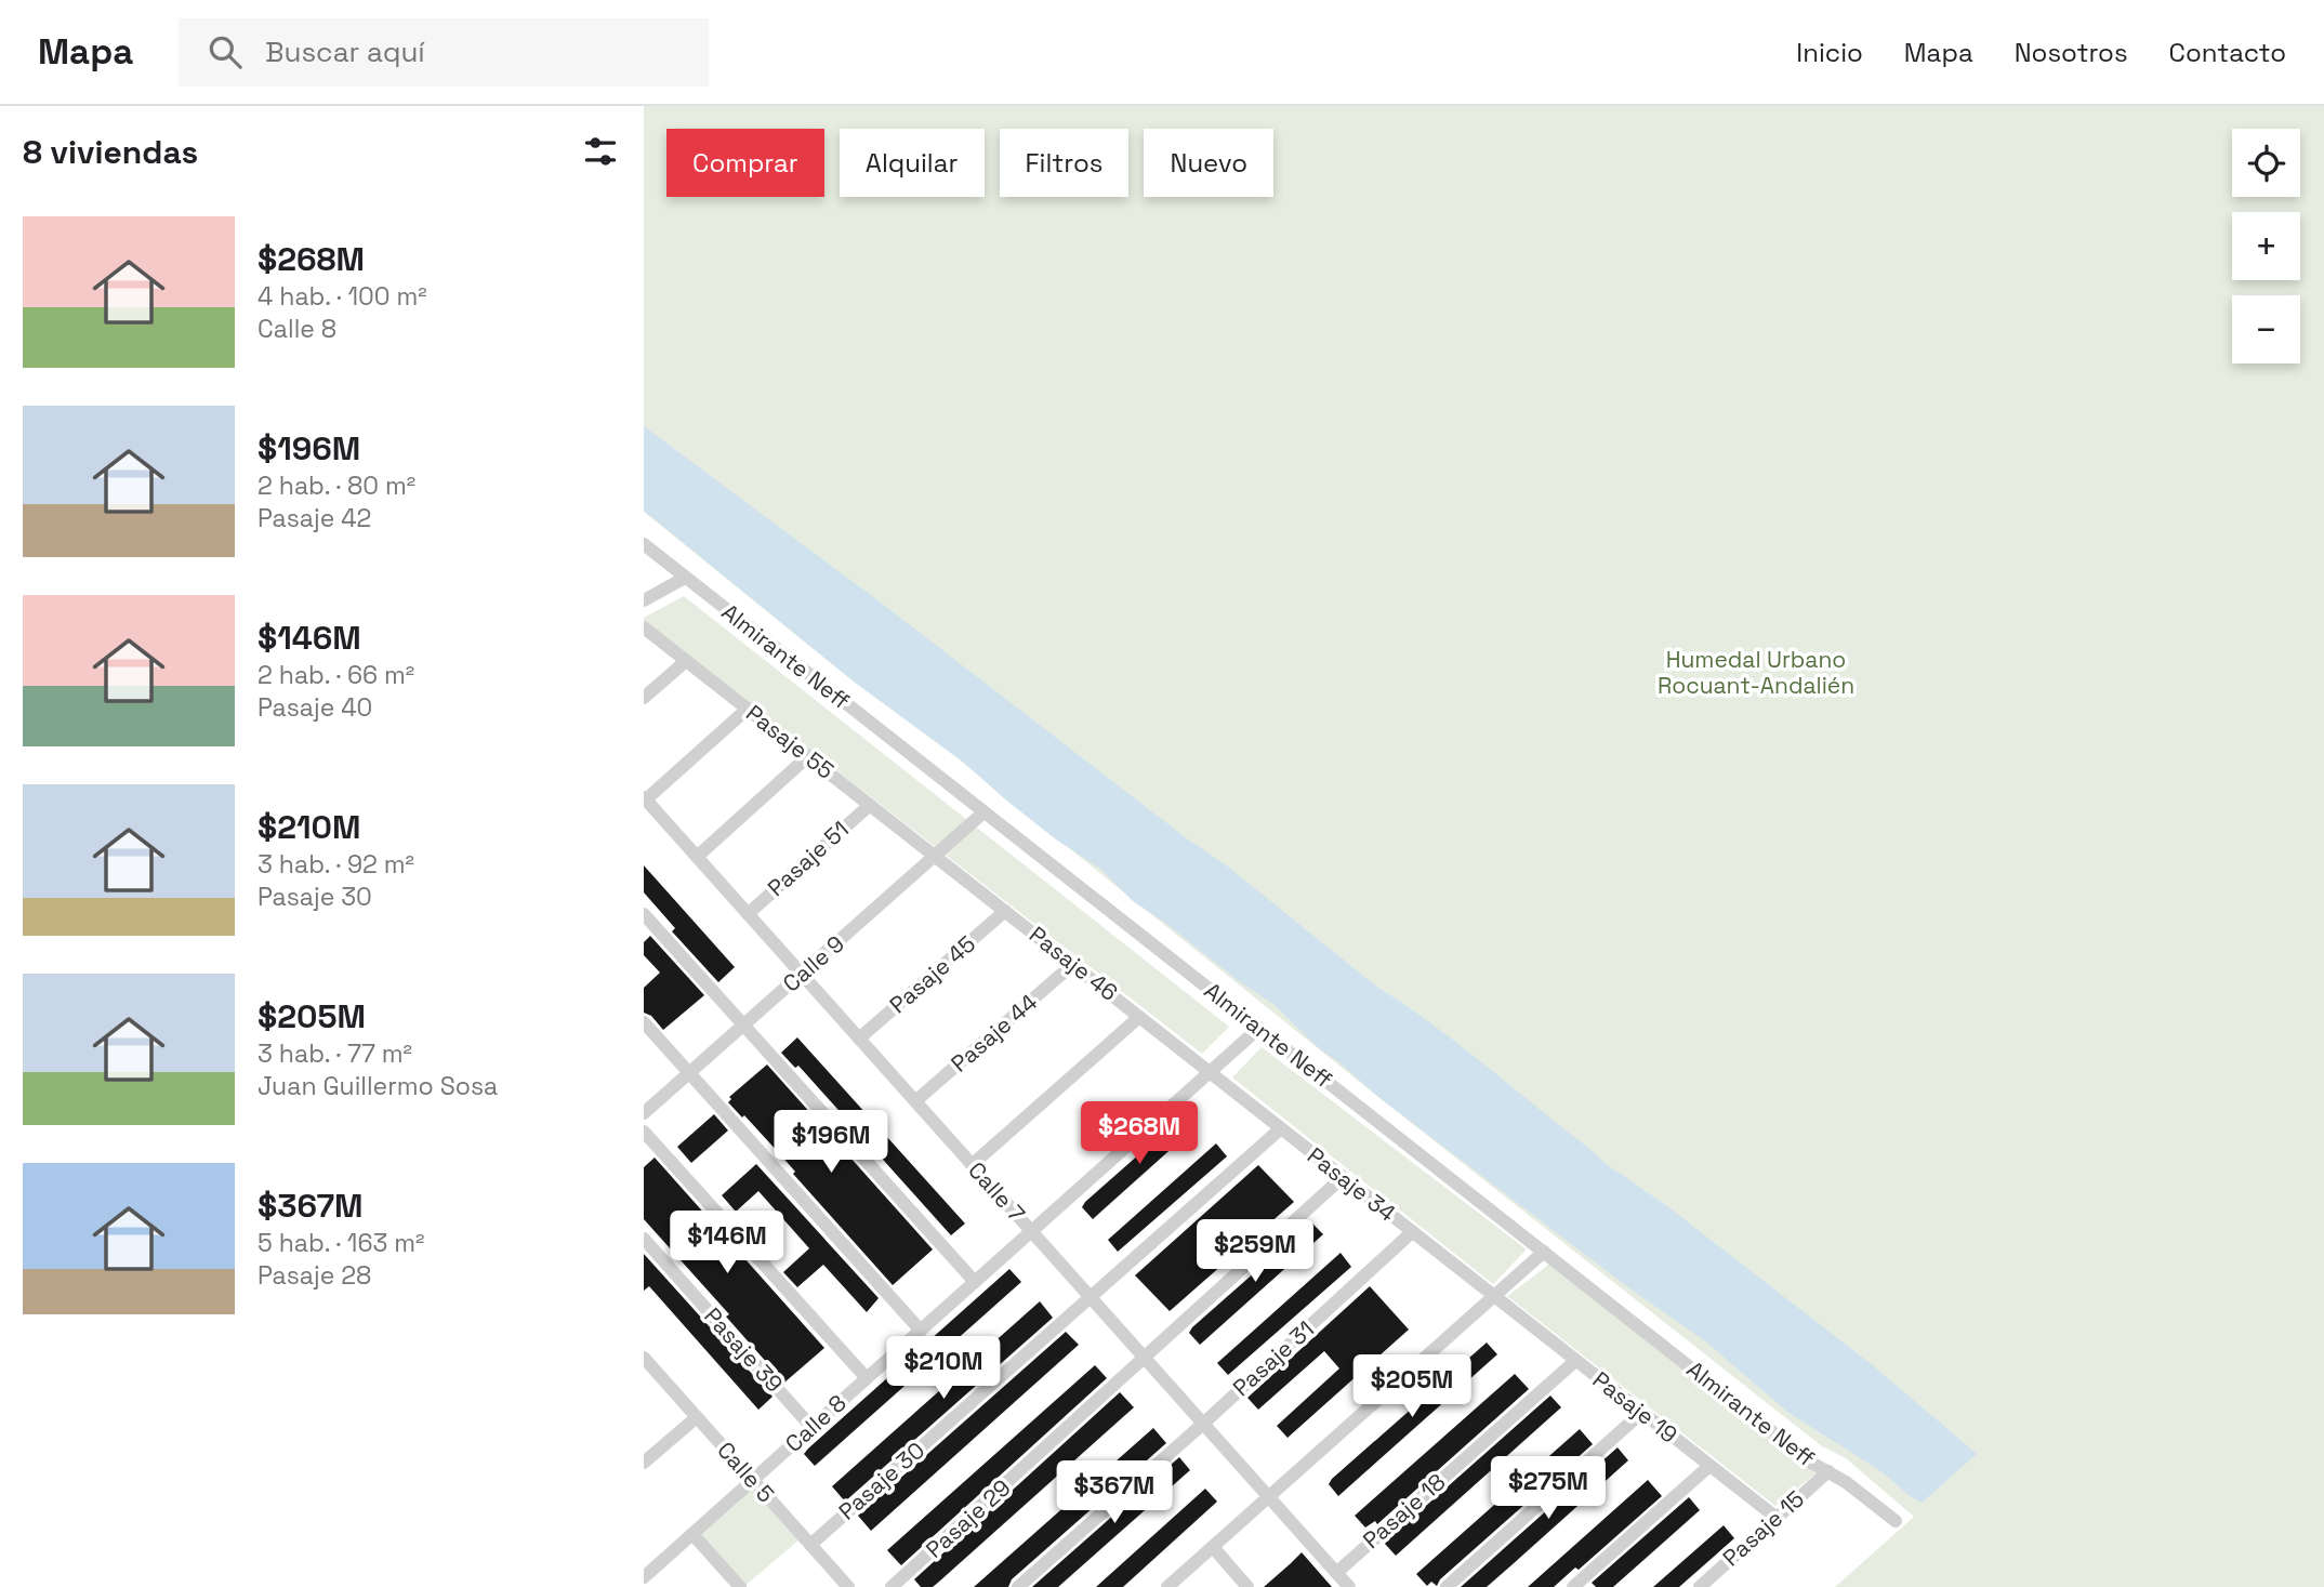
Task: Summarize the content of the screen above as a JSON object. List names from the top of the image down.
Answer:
{
  "streets": {
    "street": [
      "Almirante Neff",
      "Pasaje 55",
      "Pasaje 51",
      "Calle 9",
      "Pasaje 46",
      "Pasaje 45",
      "Pasaje 44",
      "Pasaje 34",
      "Calle 7",
      "Pasaje 39",
      "Pasaje 31",
      "Pasaje 19",
      "Calle 8",
      "Calle 5",
      "Pasaje 30",
      "Pasaje 18",
      "Pasaje 29",
      "Pasaje 15"
    ]
  },
  "crossings": [
    ["Almirante Neff", "Calle 9"],
    ["Almirante Neff", "Calle 8"],
    ["Almirante Neff", "Pasaje 15"],
    ["Pasaje 55", "Pasaje 51"],
    ["Pasaje 55", "Calle 9"],
    ["Pasaje 55", "Pasaje 46"],
    ["Pasaje 51", "Calle 7"],
    ["Calle 9", "Pasaje 46"],
    ["Calle 9", "Calle 7"],
    ["Pasaje 46", "Pasaje 45"],
    ["Pasaje 46", "Pasaje 44"],
    ["Pasaje 46", "Pasaje 34"],
    ["Pasaje 46", "Calle 8"],
    ["Pasaje 45", "Calle 7"],
    ["Pasaje 44", "Calle 7"],
    ["Pasaje 34", "Pasaje 31"],
    ["Pasaje 34", "Pasaje 19"],
    ["Pasaje 34", "Calle 8"],
    ["Pasaje 34", "Pasaje 30"],
    ["Pasaje 34", "Pasaje 29"],
    ["Calle 7", "Pasaje 31"],
    ["Calle 7", "Calle 8"],
    ["Calle 7", "Pasaje 30"],
    ["Calle 7", "Pasaje 18"],
    ["Calle 7", "Pasaje 29"],
    ["Pasaje 39", "Calle 8"],
    ["Pasaje 19", "Pasaje 18"],
    ["Pasaje 19", "Pasaje 15"],
    ["Calle 8", "Calle 5"],
    ["Calle 5", "Pasaje 30"]
  ],
  "parks": ["Humedal Urbano Rocuant-Andalién"],
  "page": {
    "header": "Mapa",
    "search": "Buscar aquí",
    "nav": [
      "Inicio",
      "Mapa",
      "Nosotros",
      "Contacto"
    ],
    "heading": "8 viviendas",
    "map_buttons": ["+", "−"],
    "chip": [
      "Comprar",
      "Alquilar",
      "Filtros",
      "Nuevo"
    ],
    "list": [
      {
        "name": "$268M",
        "note": "4 hab. · 100 m² · Calle 8"
      },
      {
        "name": "$196M",
        "note": "2 hab. · 80 m² · Pasaje 42"
      },
      {
        "name": "$146M",
        "note": "2 hab. · 66 m² · Pasaje 40"
      },
      {
        "name": "$210M",
        "note": "3 hab. · 92 m² · Pasaje 30"
      },
      {
        "name": "$205M",
        "note": "3 hab. · 77 m² · Juan Guillermo Sosa"
      },
      {
        "name": "$367M",
        "note": "5 hab. · 163 m² · Pasaje 28"
      }
    ],
    "price": [
      "$268M",
      "$196M",
      "$146M",
      "$259M",
      "$210M",
      "$205M",
      "$275M",
      "$367M"
    ]
  }
}
